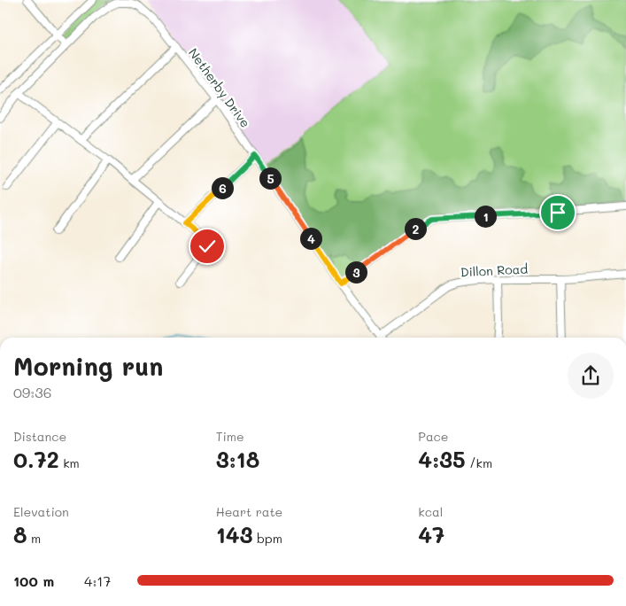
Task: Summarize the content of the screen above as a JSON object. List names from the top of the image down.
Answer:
{
  "streets": {
    "street": ["Netherby Drive", "Dillon Road"]
  },
  "page": {
    "pins": [
      "5",
      "6",
      "1",
      "2",
      "4",
      "3"
    ],
    "heading": ["Morning run", "09:36"],
    "stats": [
      ["Distance", "0.72 km"],
      ["Time", "3:18"],
      ["Pace", "4:35 /km"],
      ["Elevation", "8 m"],
      ["Heart rate", "143 bpm"],
      ["kcal", "47"]
    ],
    "list": [
      {
        "name": "100 m",
        "note": "4:17"
      }
    ]
  }
}
